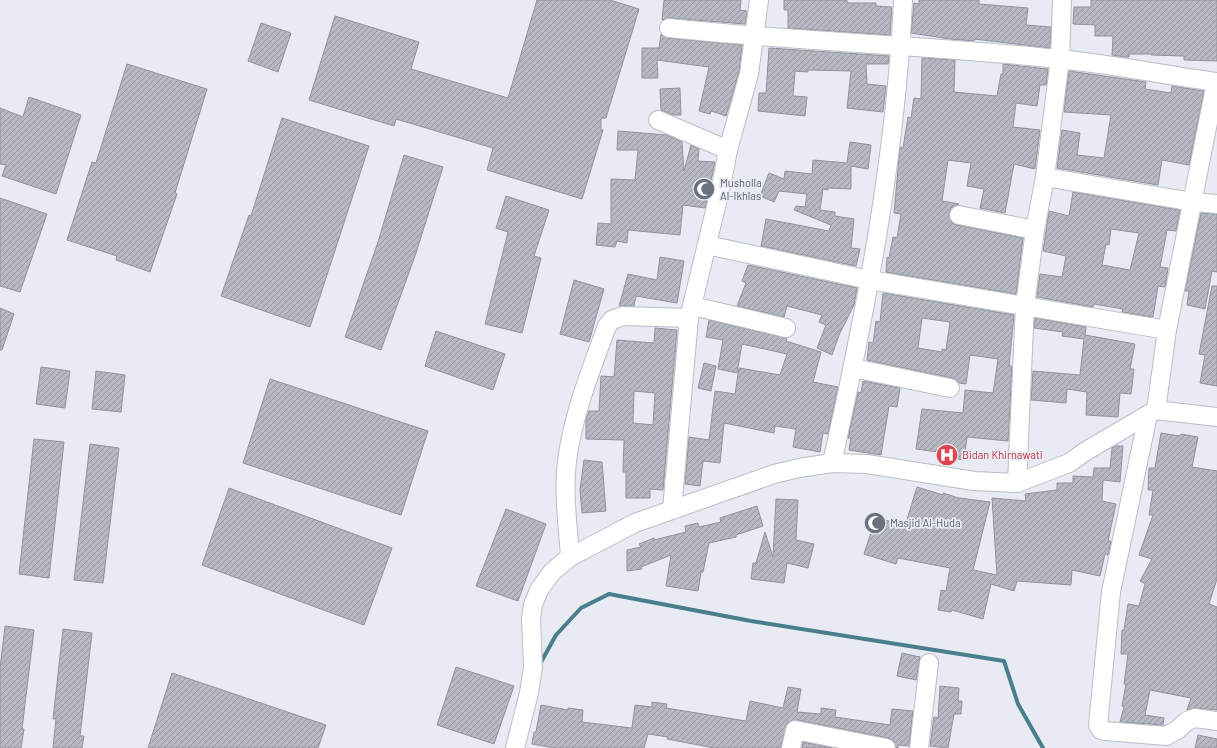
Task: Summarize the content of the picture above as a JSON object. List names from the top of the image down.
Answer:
{
  "places": {
    "mosque": ["Musholla Al-Ikhlas", "Masjid Al-Huda"],
    "hospital": ["Bidan Khirnawati"]
  }
}
